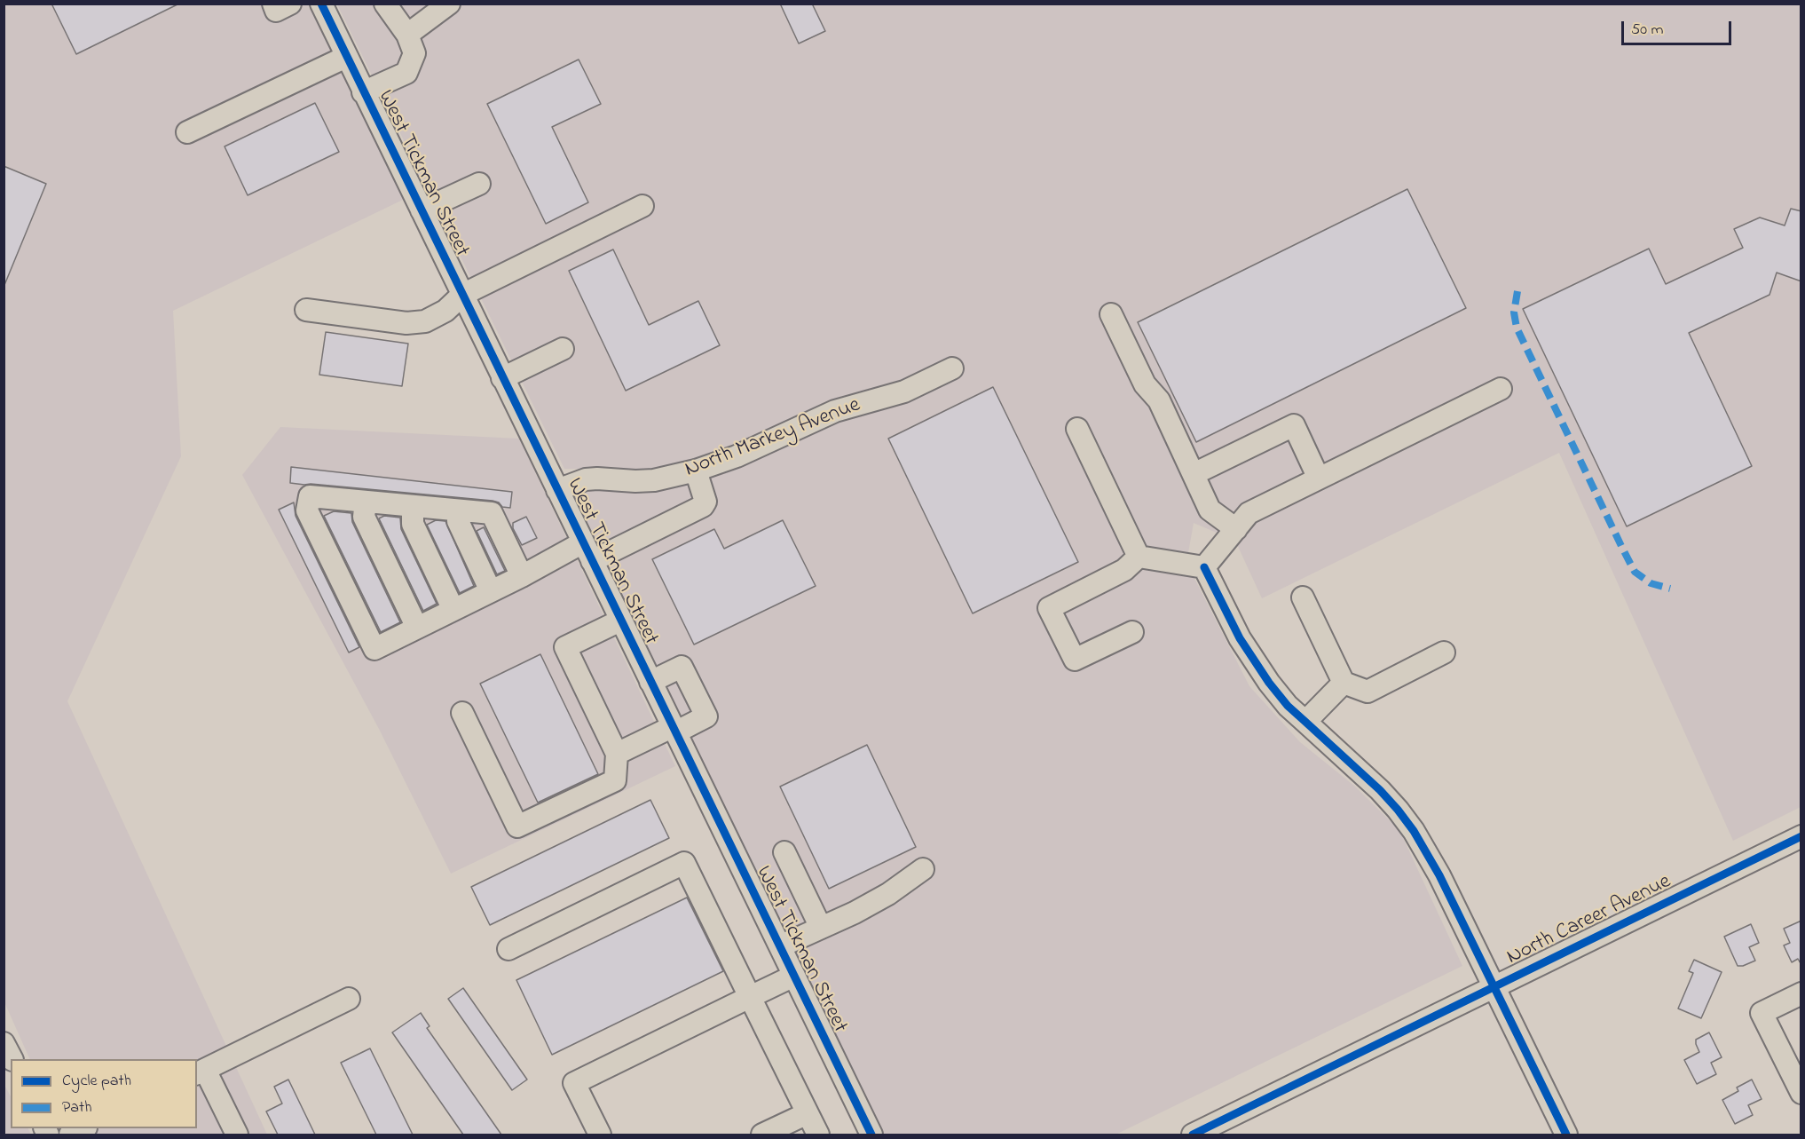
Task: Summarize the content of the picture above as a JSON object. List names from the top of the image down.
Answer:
{
  "streets": {
    "street": ["West Tickman Street", "North Markey Avenue", "North Career Avenue"]
  },
  "crossings": [
    ["West Tickman Street", "North Markey Avenue"]
  ],
  "legend": ["Cycle path", "Path"],
  "scale_bar": "50 m"
}
